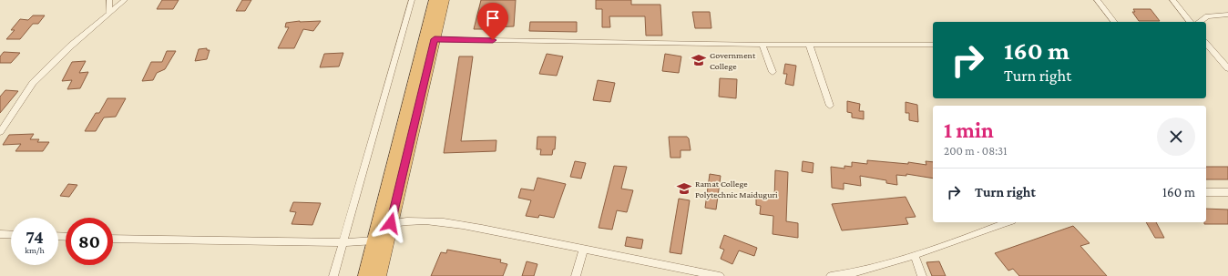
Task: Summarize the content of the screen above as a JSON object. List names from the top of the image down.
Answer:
{
  "places": {
    "school or university": ["Government College", "Ramat College Polytechnic Maiduguri"]
  },
  "page": {
    "turn": ["160 m", "Turn right"],
    "heading": ["1 min", "200 m · 08:31"],
    "list": [
      {
        "name": "Turn right",
        "value": "160 m"
      }
    ],
    "speed": "74 km/h",
    "limit": "80"
  }
}
